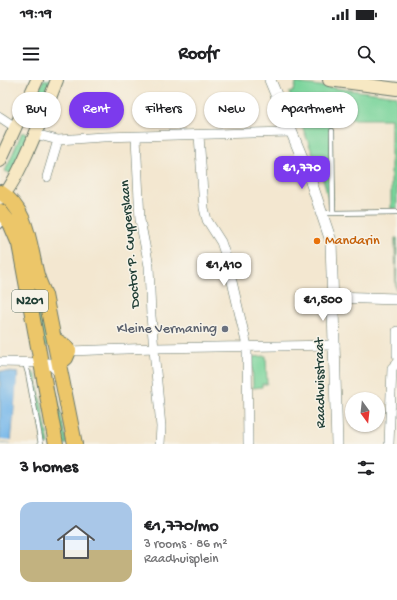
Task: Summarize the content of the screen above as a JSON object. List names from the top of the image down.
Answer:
{
  "streets": {
    "main road": ["N201"],
    "street": ["Doctor P. Cuyperslaan", "Raadhuisstraat"]
  },
  "places": ["Mandarin", "Kleine Vermaning"],
  "north": "bottom",
  "page": {
    "status": "19:19",
    "header": "Roofr",
    "chip": [
      "Buy",
      "Rent",
      "Filters",
      "New",
      "Apartment"
    ],
    "price": ["€1,770", "€1,410", "€1,500"],
    "heading": "3 homes",
    "list": [
      {
        "name": "€1,770/mo",
        "note": "3 rooms · 86 m² · Raadhuisplein"
      }
    ]
  }
}
